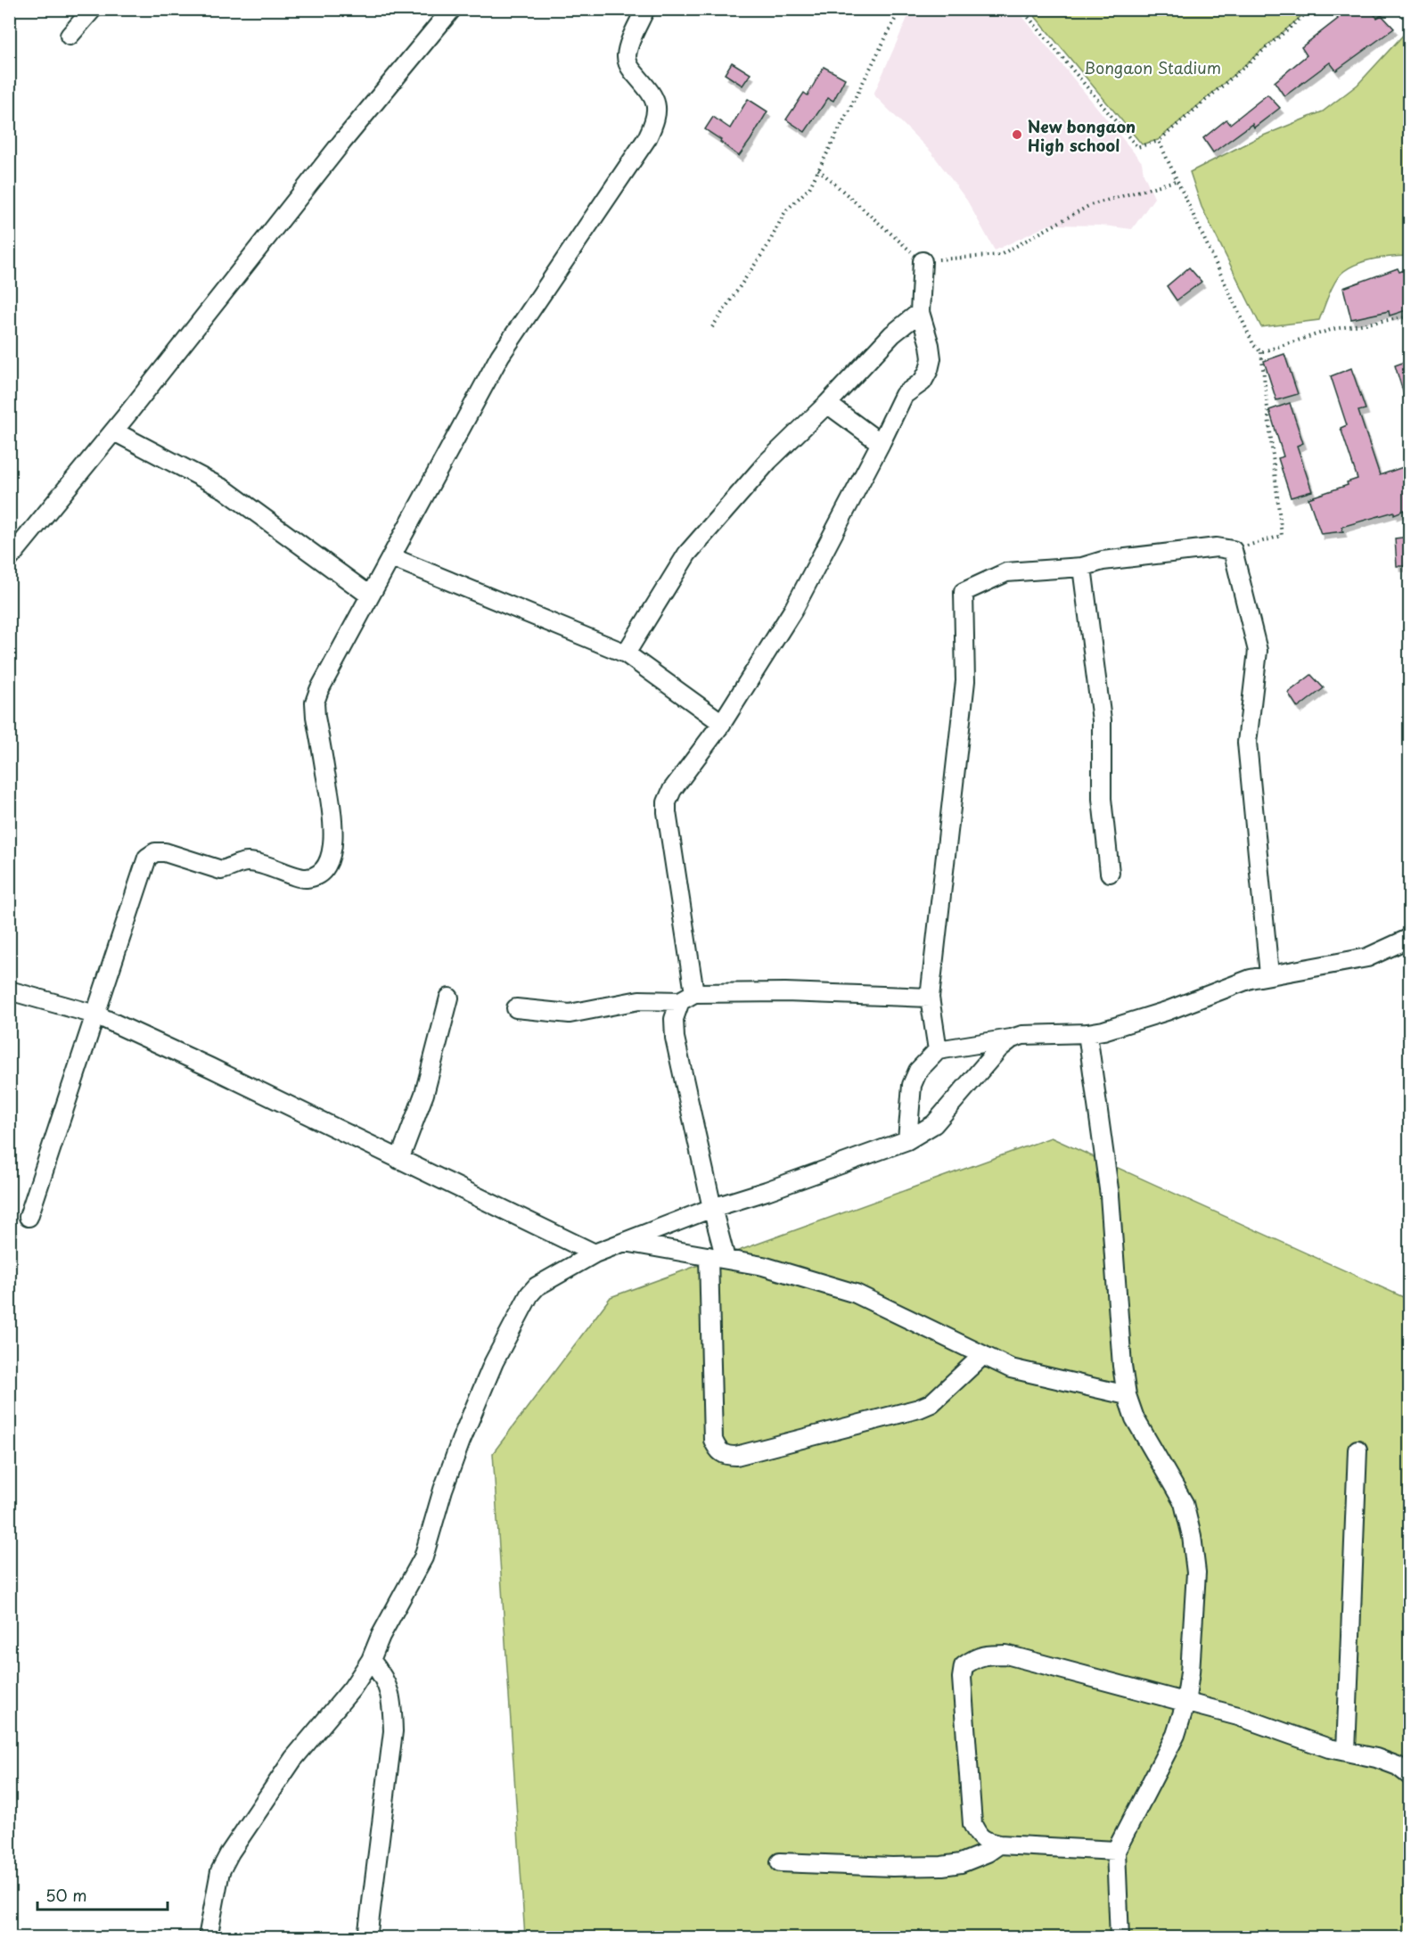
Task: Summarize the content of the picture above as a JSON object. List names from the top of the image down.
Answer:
{
  "parks": ["Bongaon Stadium"],
  "places": ["New bongaon High school"],
  "scale_bar": "50 m"
}
